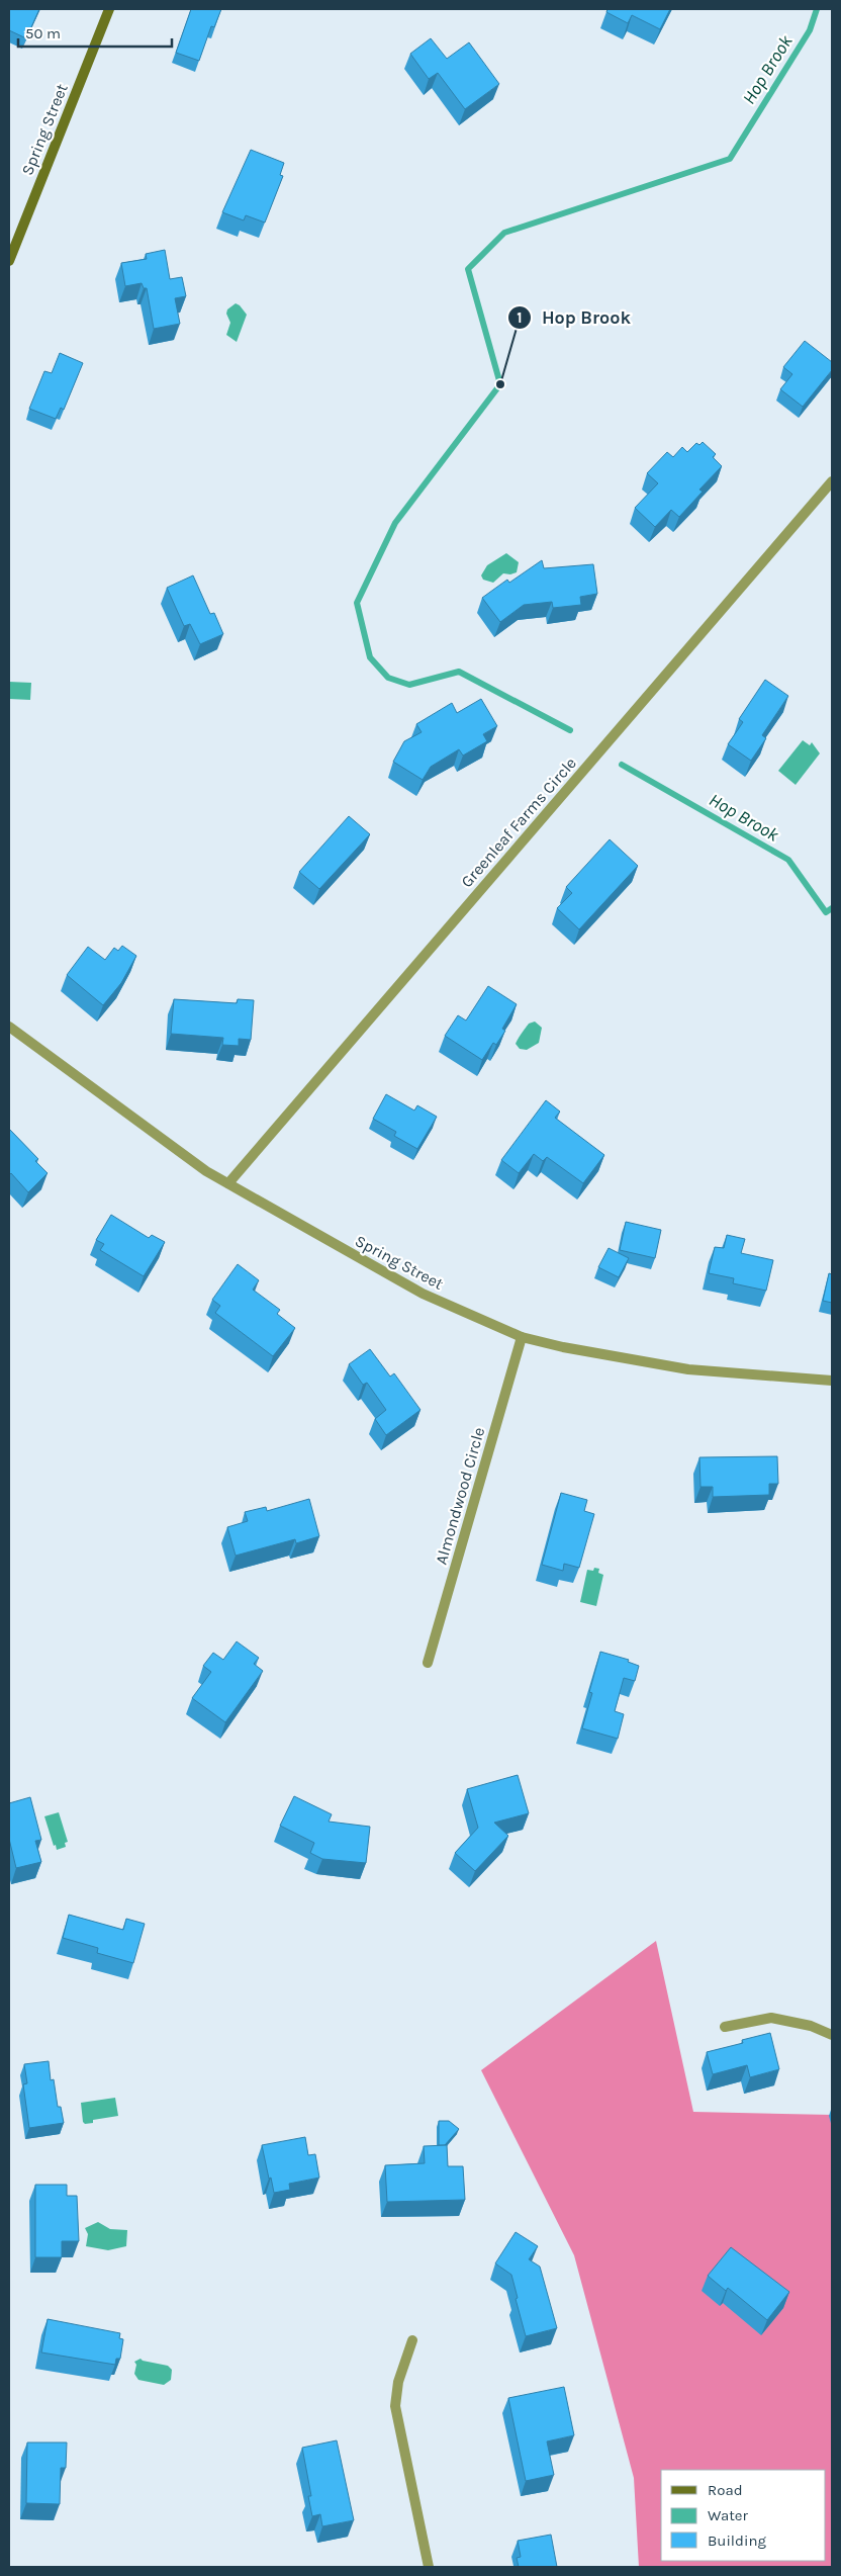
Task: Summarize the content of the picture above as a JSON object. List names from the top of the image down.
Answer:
{
  "streets": {
    "street": ["Spring Street", "Greenleaf Farms Circle", "Almondwood Circle"]
  },
  "crossings": [
    ["Spring Street", "Greenleaf Farms Circle"],
    ["Spring Street", "Almondwood Circle"]
  ],
  "water": ["Hop Brook"],
  "places": ["Hop Brook"],
  "legend": ["Road", "Water", "Building"],
  "scale_bar": "50 m"
}
